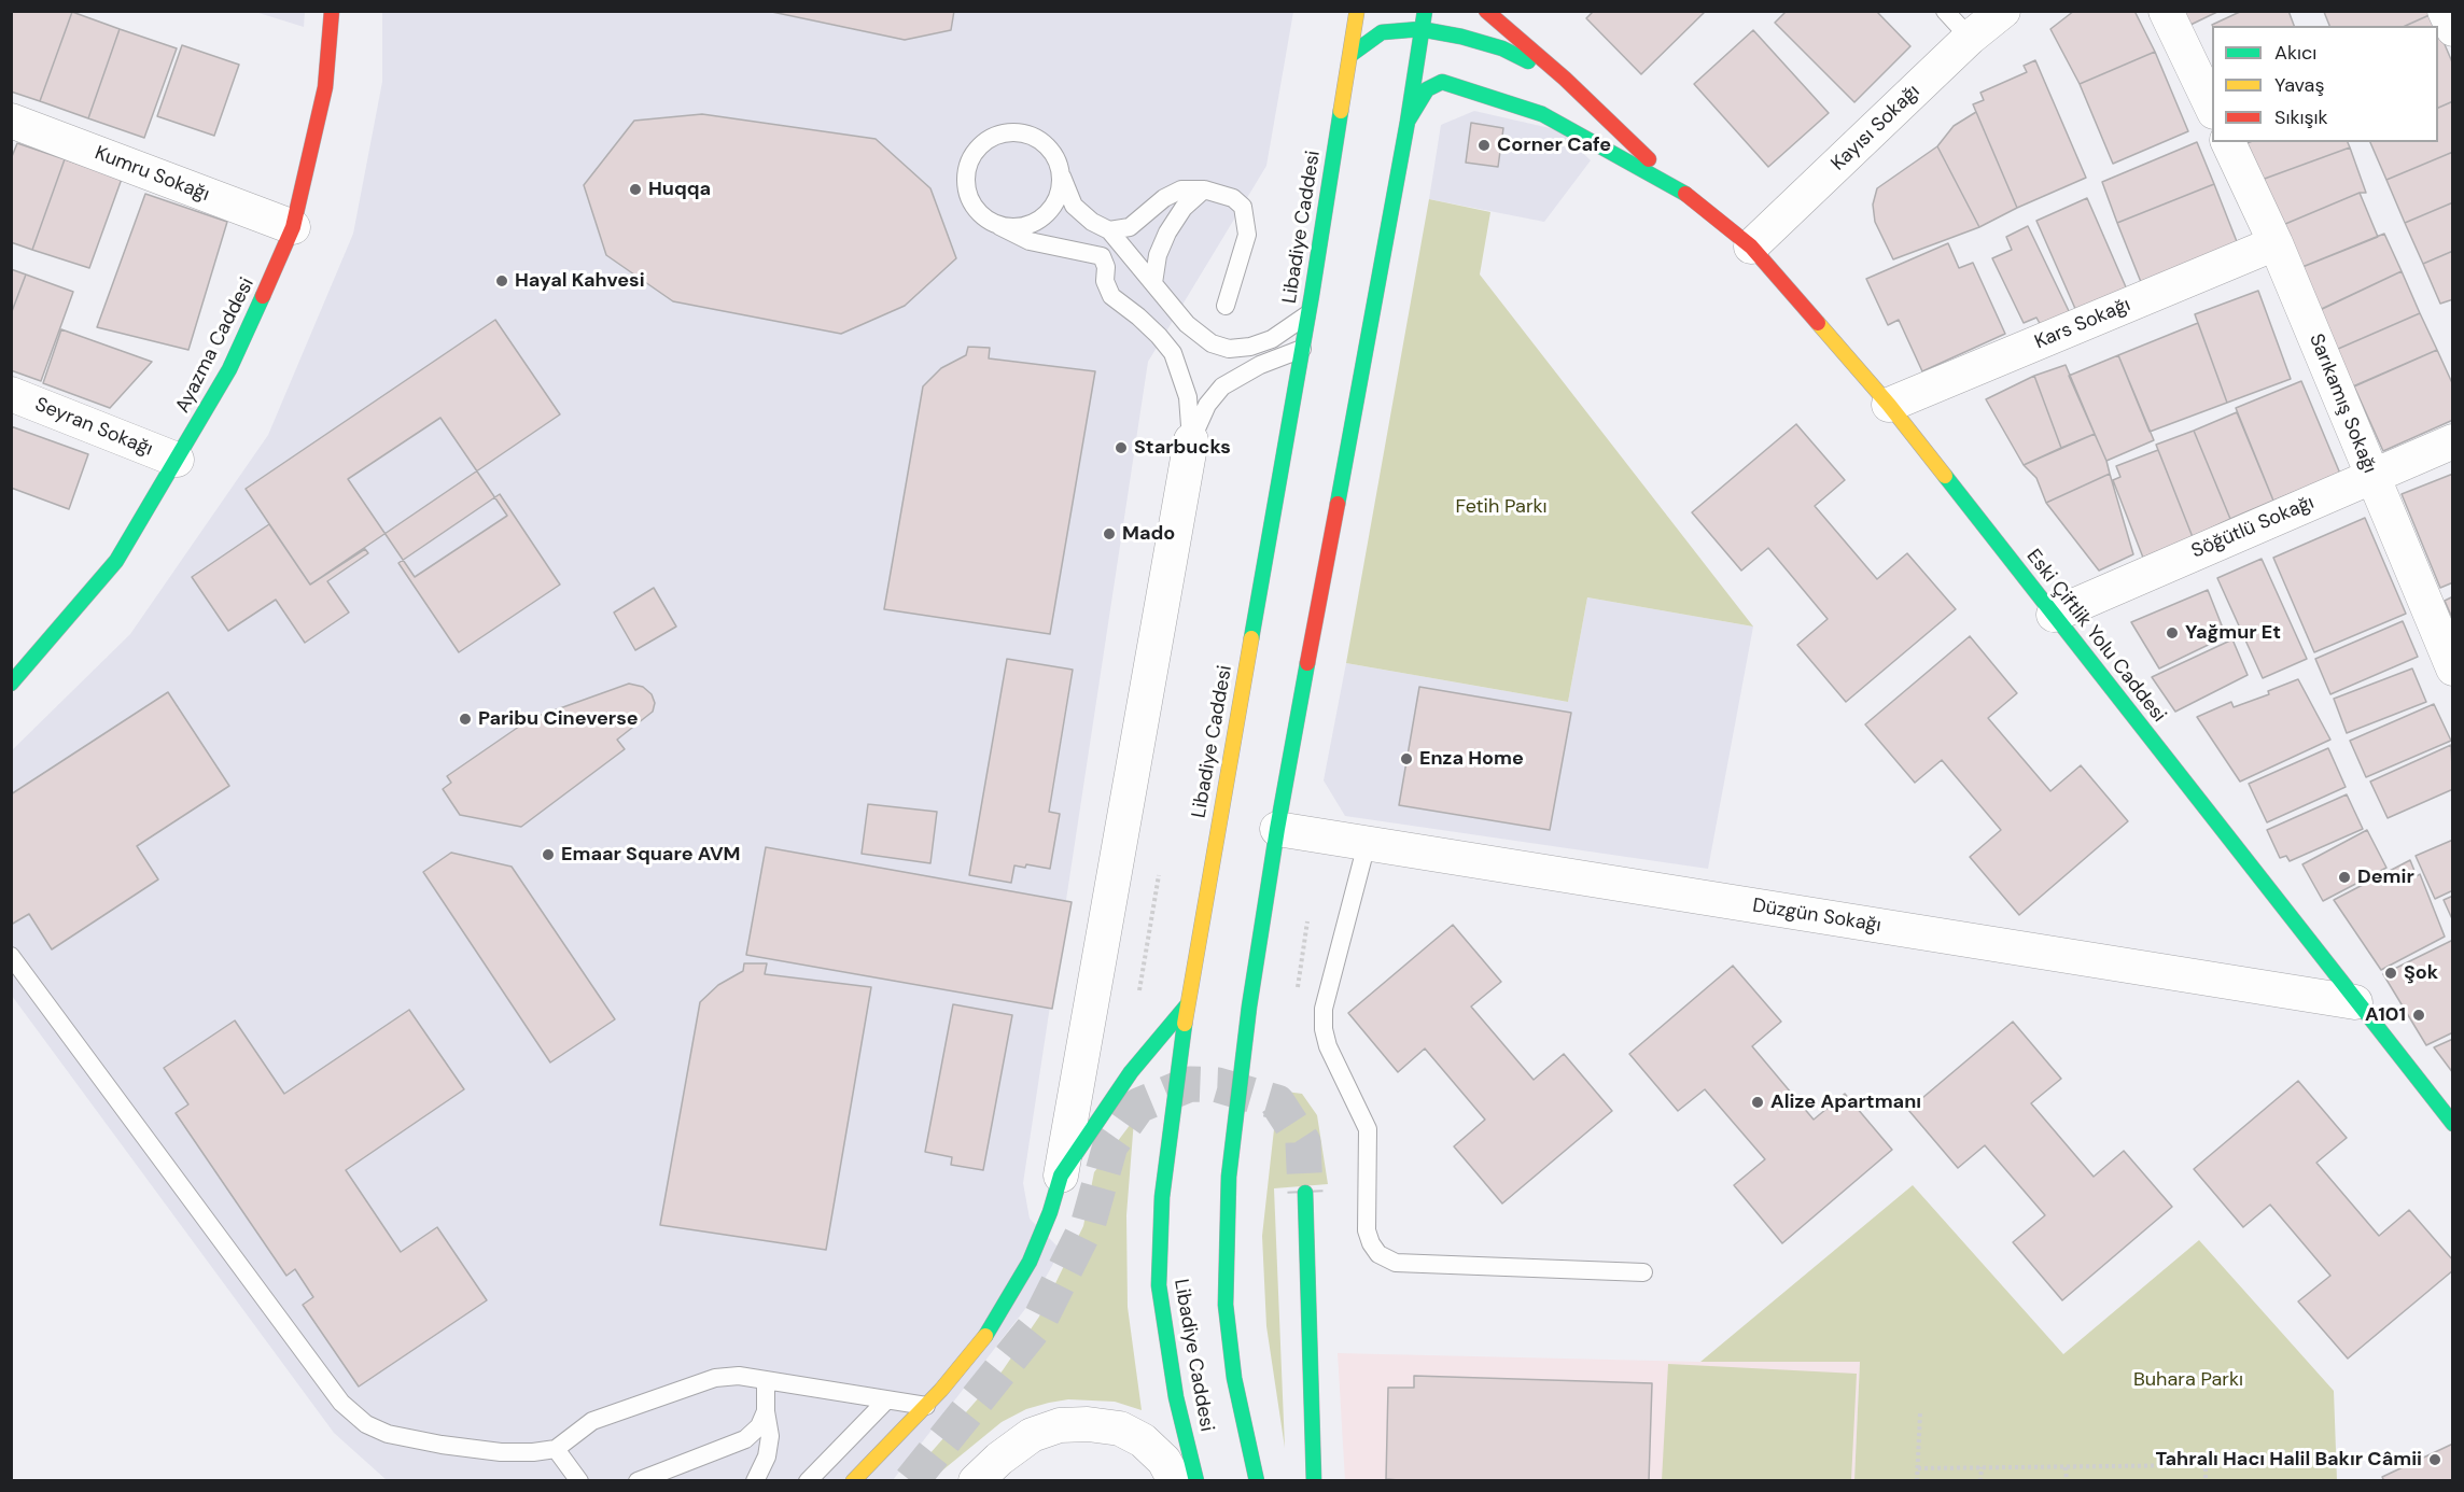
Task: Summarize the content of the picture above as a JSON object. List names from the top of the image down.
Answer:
{
  "streets": {
    "main road": ["Libadiye Caddesi", "Ayazma Caddesi", "Eski Çiftlik Yolu Caddesi"],
    "street": [
      "Kayısı Sokağı",
      "Kumru Sokağı",
      "Kars Sokağı",
      "Sarıkamış Sokağı",
      "Seyran Sokağı",
      "Söğütlü Sokağı",
      "Düzgün Sokağı"
    ]
  },
  "crossings": [
    ["Kayısı Sokağı", "Eski Çiftlik Yolu Caddesi"],
    ["Kumru Sokağı", "Ayazma Caddesi"],
    ["Libadiye Caddesi", "Düzgün Sokağı"],
    ["Kars Sokağı", "Sarıkamış Sokağı"],
    ["Kars Sokağı", "Eski Çiftlik Yolu Caddesi"],
    ["Ayazma Caddesi", "Seyran Sokağı"],
    ["Sarıkamış Sokağı", "Söğütlü Sokağı"],
    ["Söğütlü Sokağı", "Eski Çiftlik Yolu Caddesi"],
    ["Eski Çiftlik Yolu Caddesi", "Düzgün Sokağı"]
  ],
  "parks": ["Fetih Parkı", "Buhara Parkı"],
  "places": [
    "Corner Cafe",
    "Huqqa",
    "Hayal Kahvesi",
    "Starbucks",
    "Mado",
    "Yağmur Et",
    "Paribu Cineverse",
    "Enza Home",
    "Emaar Square AVM",
    "Demir",
    "Şok",
    "A101",
    "Alize Apartmanı",
    "Tahralı Hacı Halil Bakır Câmii"
  ],
  "legend": ["Akıcı", "Yavaş", "Sıkışık"]
}
